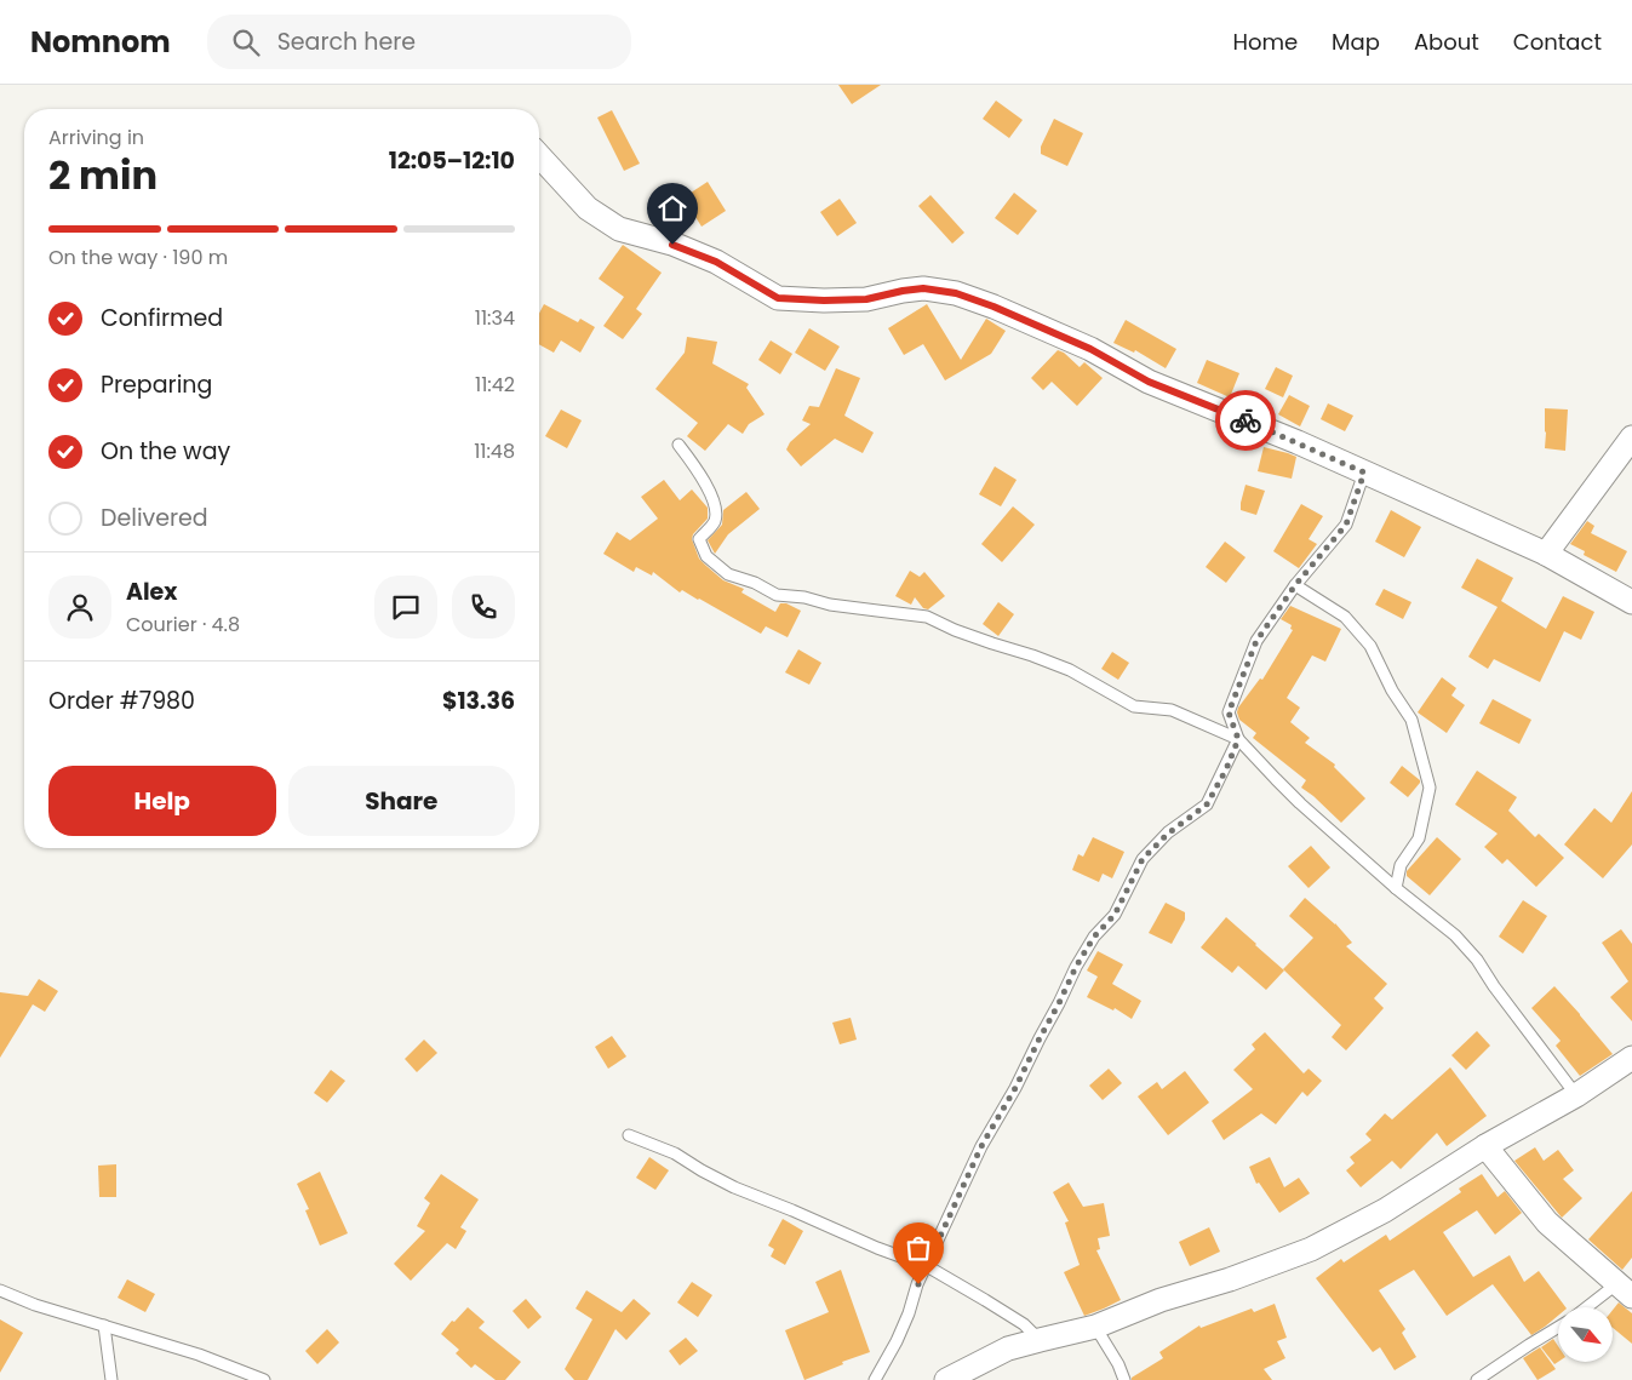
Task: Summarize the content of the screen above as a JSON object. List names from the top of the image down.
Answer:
{
  "north": "bottom right",
  "page": {
    "header": "Nomnom",
    "search": "Search here",
    "nav": [
      "Home",
      "Map",
      "About",
      "Contact"
    ],
    "heading": ["2 min", "Arriving in", "12:05–12:10"],
    "panel": [
      "Alex",
      "Courier · 4.8",
      "Order #7980",
      "$13.36"
    ],
    "bar": "On the way · 190 m",
    "list": [
      ["Confirmed", "11:34"],
      ["Preparing", "11:42"],
      ["On the way", "11:48"],
      "Delivered"
    ],
    "buttons": ["Help", "Share"]
  }
}
